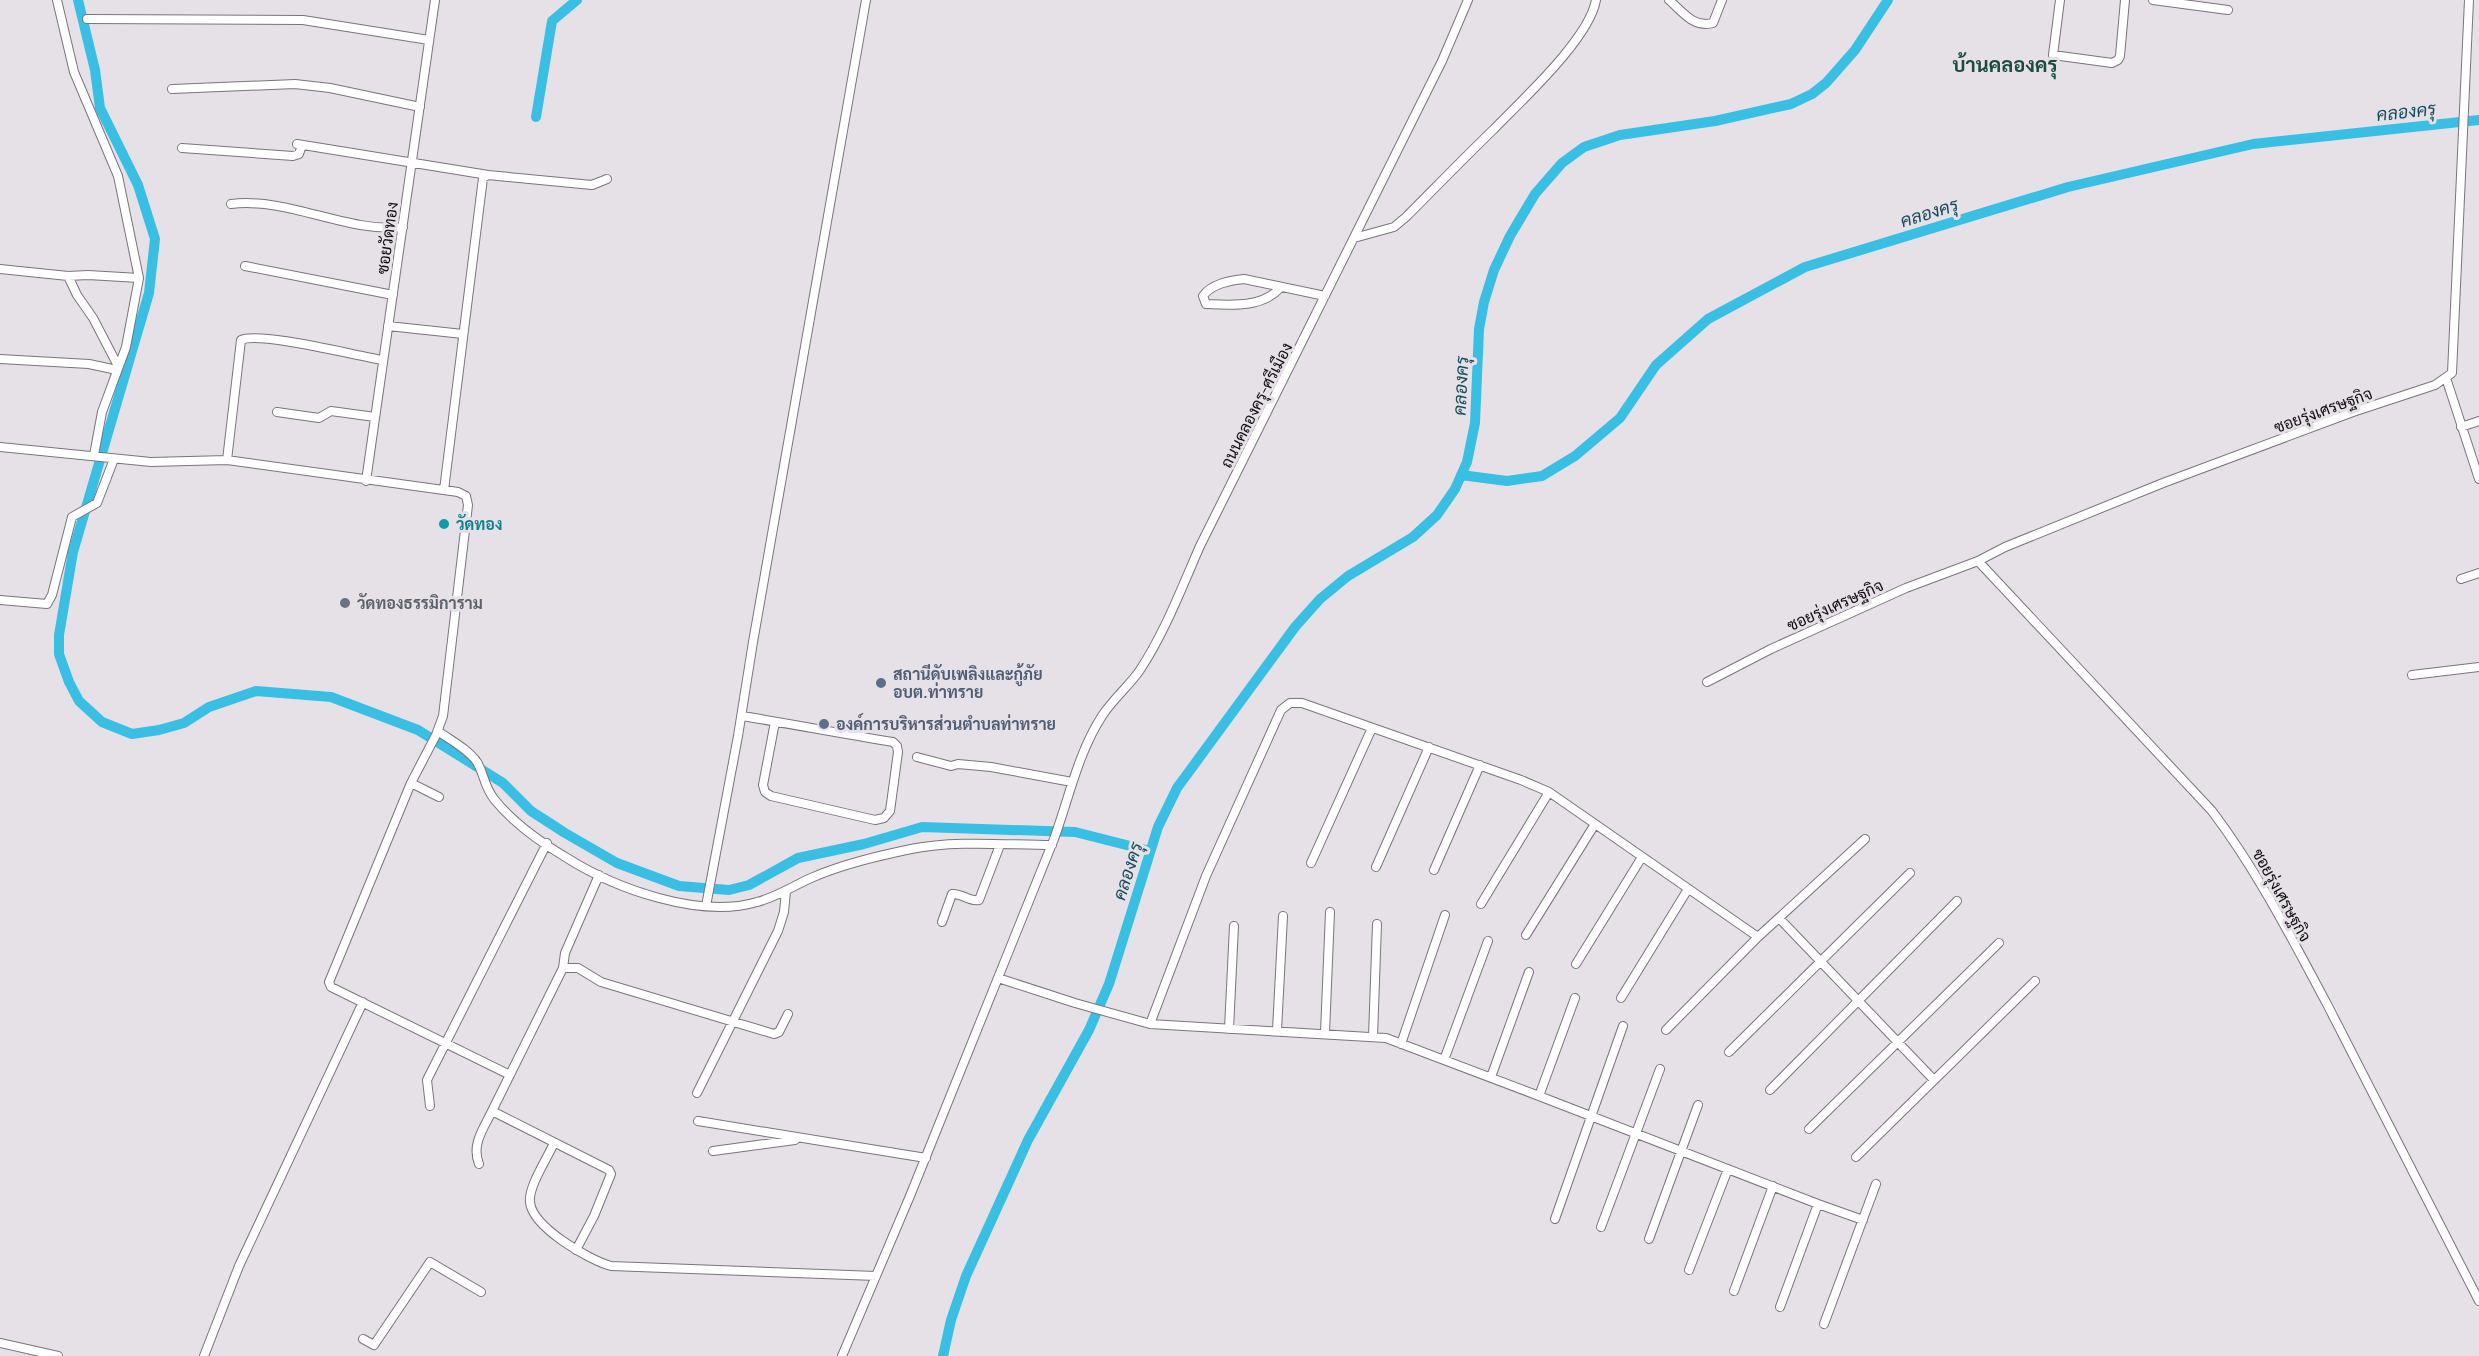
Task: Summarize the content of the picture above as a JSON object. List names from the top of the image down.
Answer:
{
  "streets": {
    "street": ["ซอยวัดทอง", "ถนนคลองครุ-ศรีเมือง", "ซอยรุ่งเศรษฐกิจ"]
  },
  "districts": ["บ้านคลองครุ"],
  "water": ["คลองครุ"],
  "places": [
    "วัดทอง",
    "วัดทองธรรมิการาม",
    "สถานีดับเพลิงและกู้ภัย อบต.ท่าทราย",
    "องค์การบริหารส่วนตำบลท่าทราย"
  ]
}
